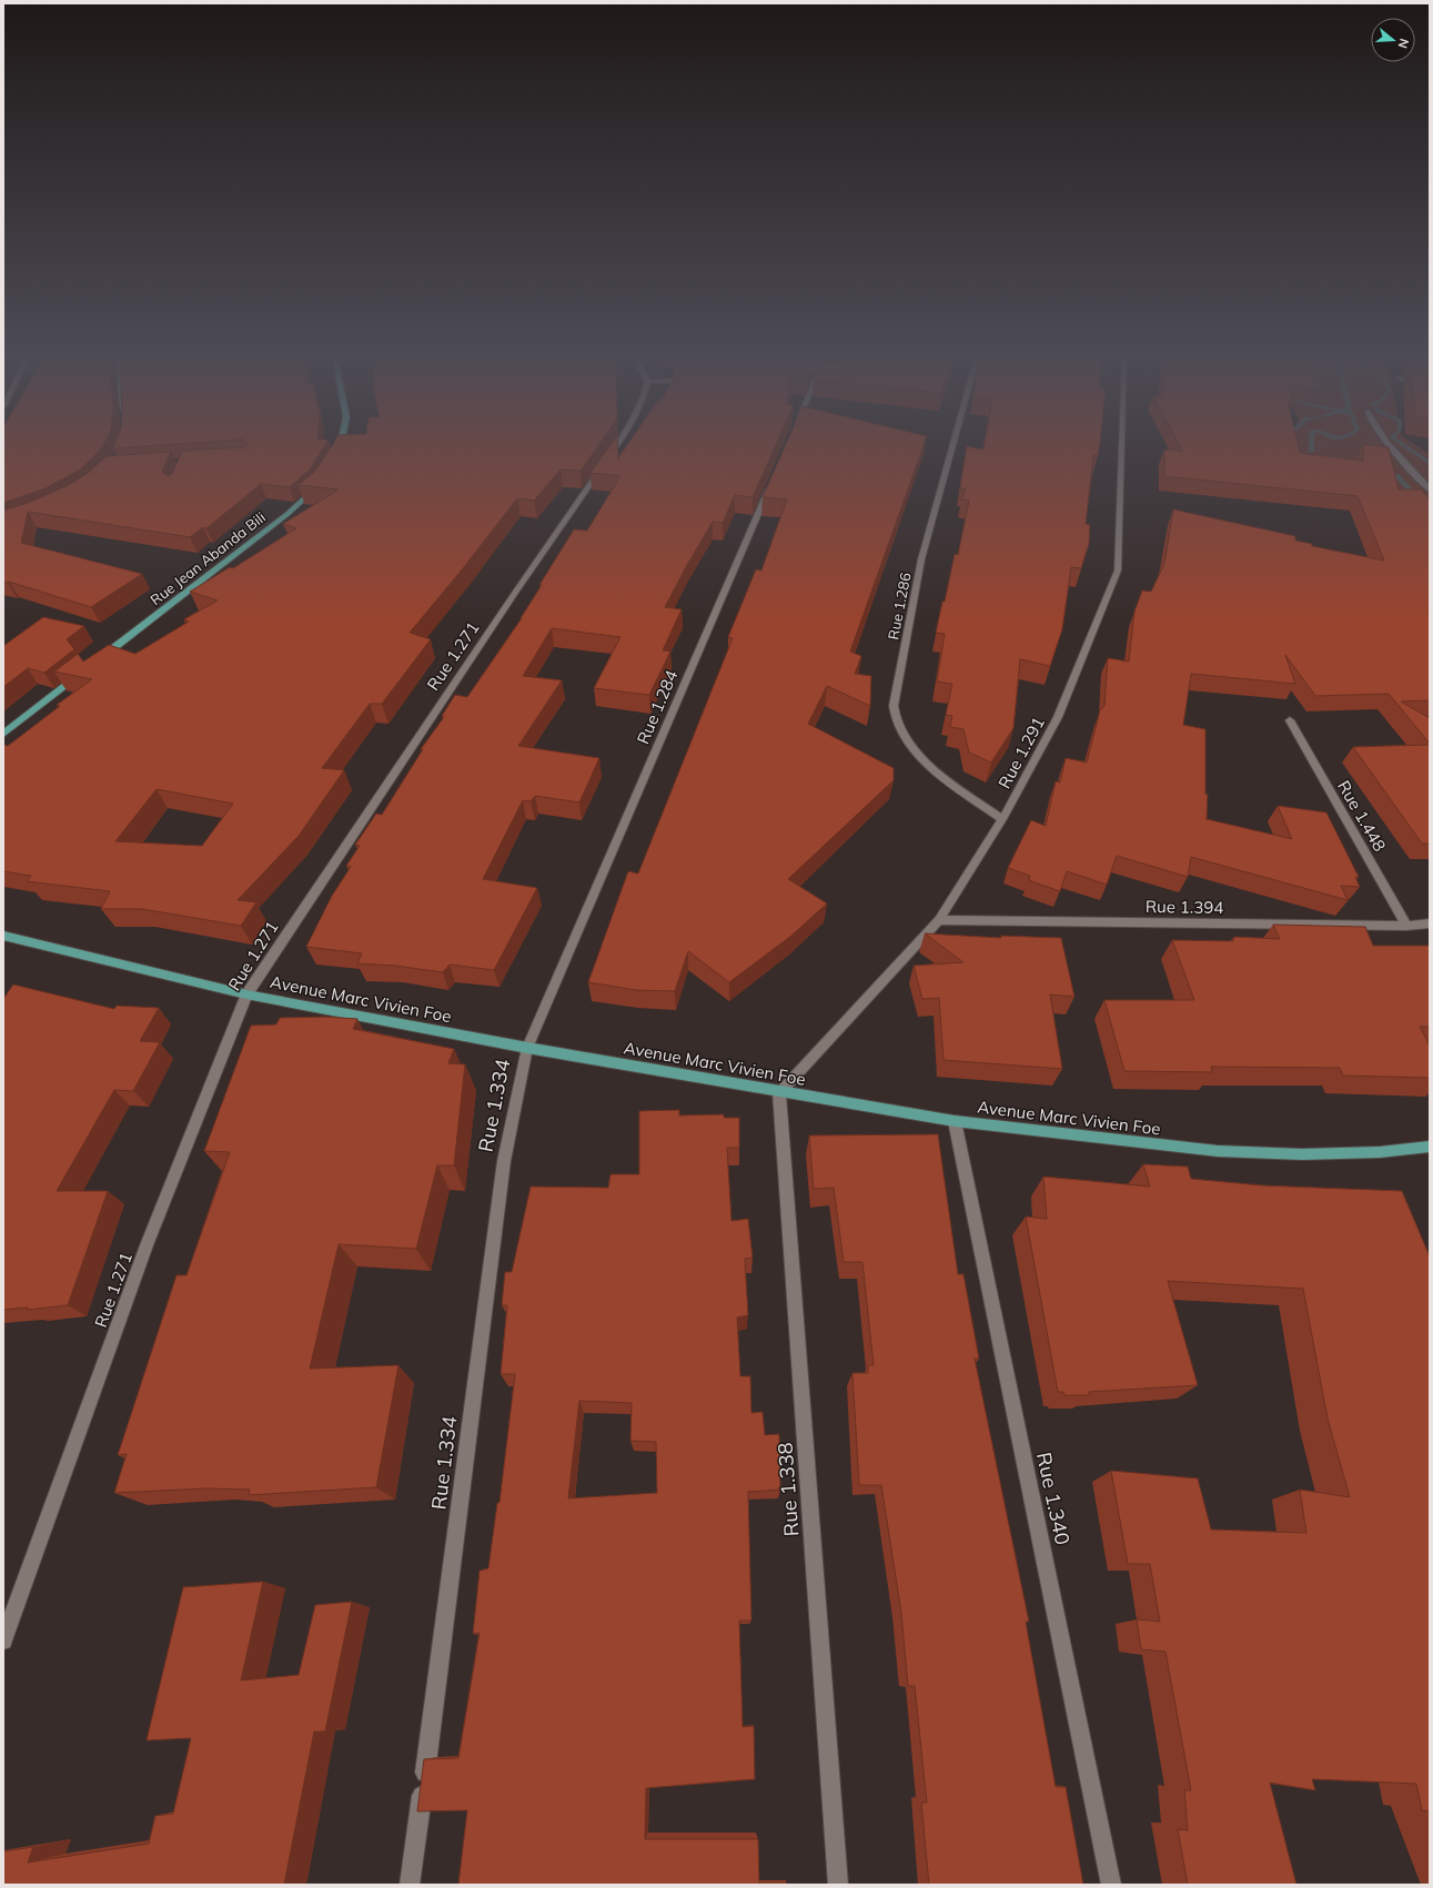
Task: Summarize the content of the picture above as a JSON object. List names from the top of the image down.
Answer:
{
  "streets": {
    "main road": ["Rue Jean Abanda Bili", "Avenue Marc Vivien Foe"],
    "street": [
      "Rue 1.286",
      "Rue 1.271",
      "Rue 1.284",
      "Rue 1.291",
      "Rue 1.448",
      "Rue 1.394",
      "Rue 1.334",
      "Rue 1.338",
      "Rue 1.340"
    ]
  },
  "crossings": [
    ["Rue 1.286", "Rue 1.291"],
    ["Rue 1.271", "Avenue Marc Vivien Foe"],
    ["Rue 1.284", "Avenue Marc Vivien Foe"],
    ["Rue 1.284", "Rue 1.334"],
    ["Rue 1.291", "Rue 1.394"],
    ["Rue 1.291", "Avenue Marc Vivien Foe"],
    ["Rue 1.291", "Rue 1.338"],
    ["Rue 1.448", "Rue 1.394"],
    ["Avenue Marc Vivien Foe", "Rue 1.334"],
    ["Avenue Marc Vivien Foe", "Rue 1.338"],
    ["Avenue Marc Vivien Foe", "Rue 1.340"]
  ],
  "north": "right"
}
